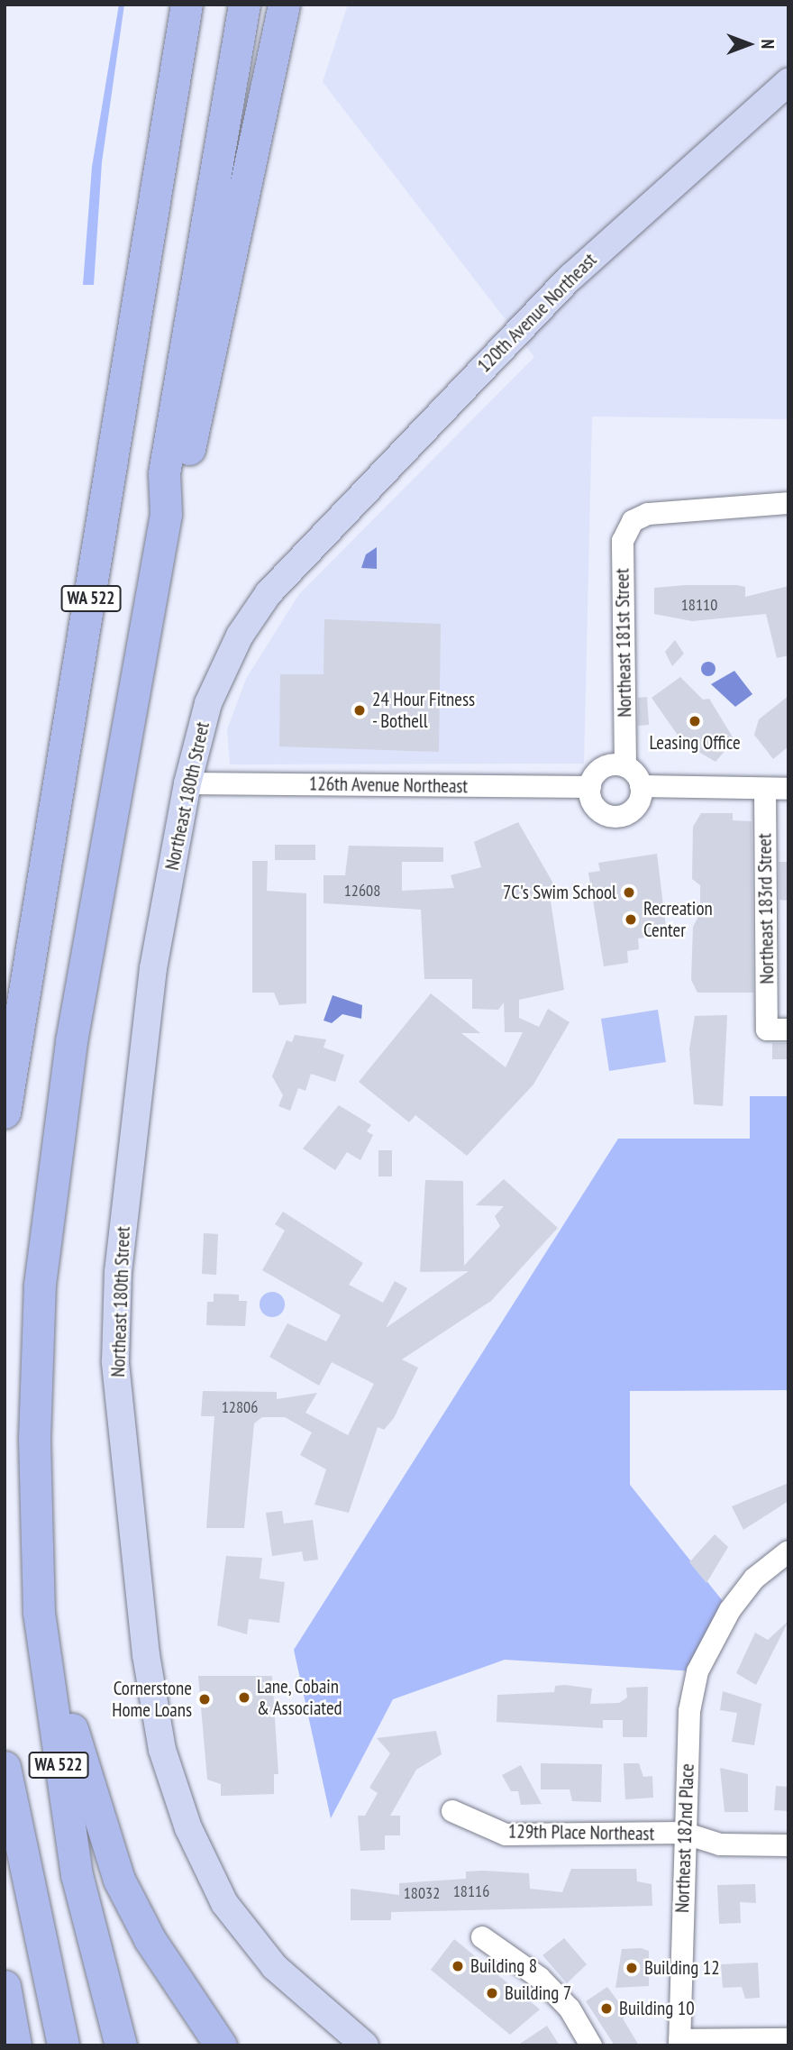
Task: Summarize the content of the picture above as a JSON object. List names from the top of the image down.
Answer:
{
  "streets": {
    "highway": ["WA 522"],
    "main road": ["120th Avenue Northeast", "Northeast 180th Street"],
    "street": [
      "Northeast 181st Street",
      "126th Avenue Northeast",
      "Northeast 183rd Street",
      "129th Place Northeast",
      "Northeast 182nd Place"
    ]
  },
  "crossings": [
    ["120th Avenue Northeast", "Northeast 180th Street"],
    ["Northeast 181st Street", "126th Avenue Northeast"],
    ["126th Avenue Northeast", "Northeast 180th Street"],
    ["129th Place Northeast", "Northeast 182nd Place"]
  ],
  "places": [
    "24 Hour Fitness - Bothell",
    "Leasing Office",
    "7C's Swim School",
    "Recreation Center",
    "Lane, Cobain & Associated",
    "Cornerstone Home Loans",
    "Building 8",
    "Building 12",
    "Building 7",
    "Building 10"
  ],
  "house_numbers": [
    "18110",
    "12608",
    "12806",
    "18116",
    "18032"
  ],
  "north": "right"
}
